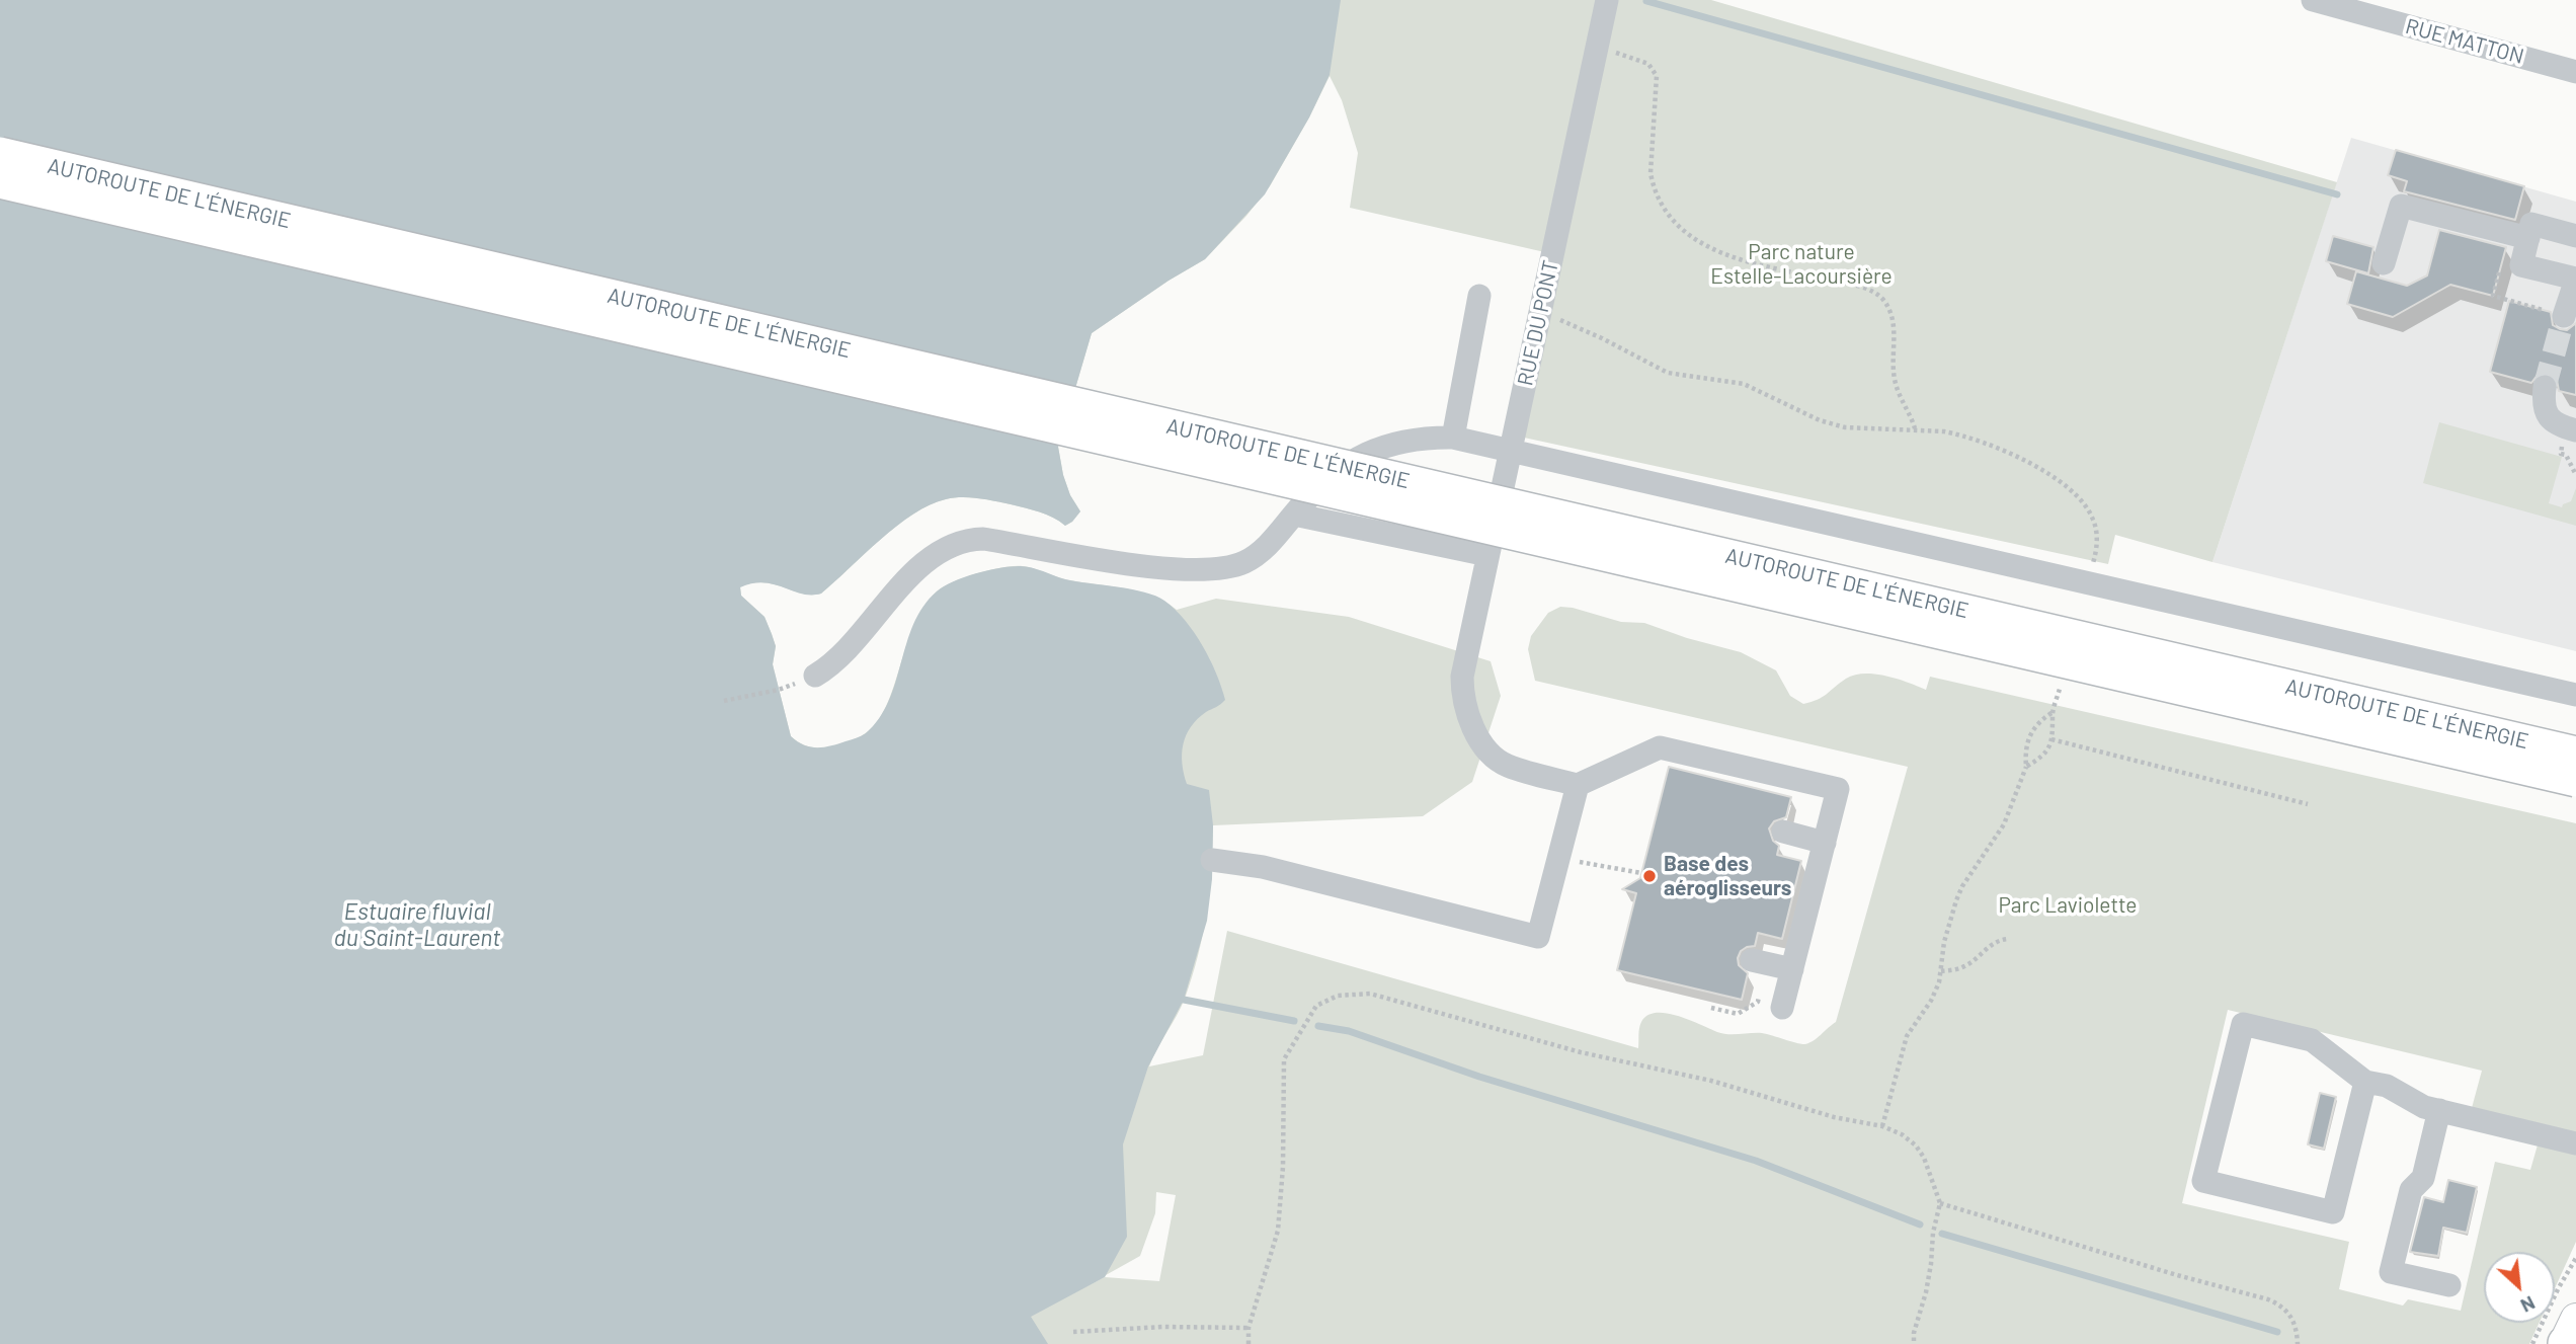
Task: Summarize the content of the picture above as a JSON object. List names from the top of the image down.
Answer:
{
  "streets": {
    "highway": ["AUTOROUTE DE L'ÉNERGIE"],
    "street": ["RUE MATTON", "RUE DU PONT"]
  },
  "water": ["Estuaire fluvial du Saint-Laurent"],
  "parks": ["Parc nature Estelle-Lacoursière", "Parc Laviolette"],
  "places": ["Base des aéroglisseurs"],
  "north": "bottom right"
}
